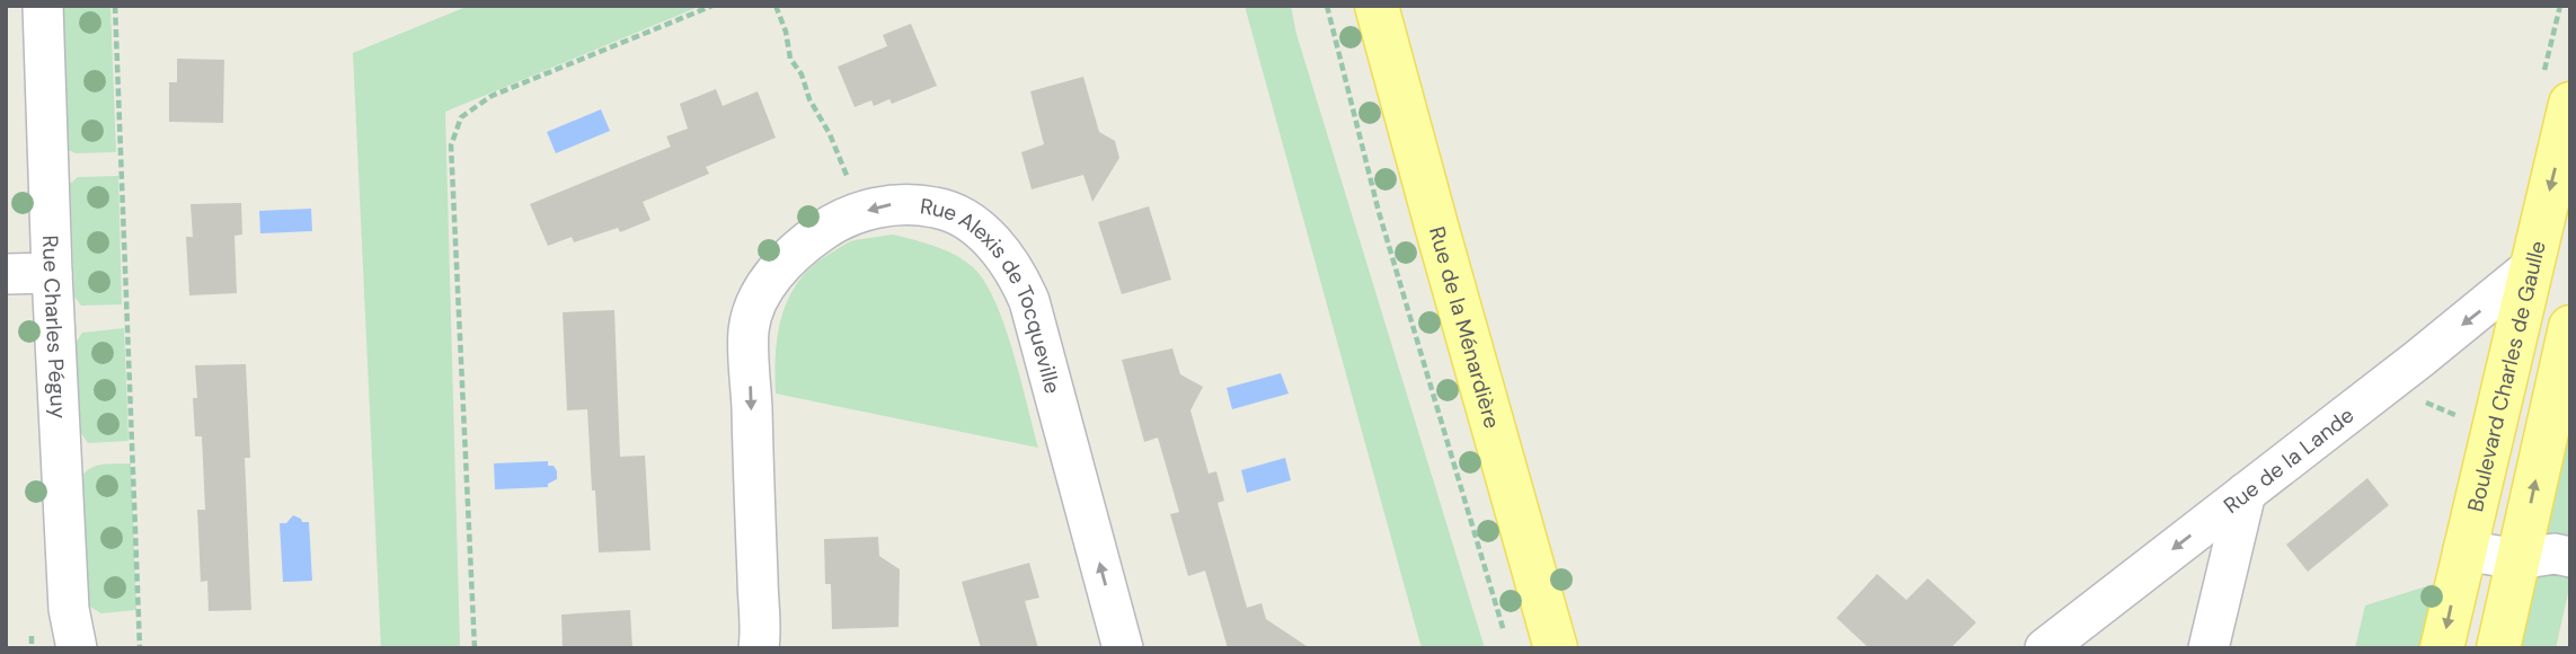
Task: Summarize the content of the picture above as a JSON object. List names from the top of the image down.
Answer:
{
  "streets": {
    "main road": ["Rue de la Ménardière", "Boulevard Charles de Gaulle"],
    "street": ["Rue Alexis de Tocqueville", "Rue Charles Péguy", "Rue de la Lande"]
  },
  "crossings": [
    ["Boulevard Charles de Gaulle", "Rue de la Lande"]
  ],
  "one_way": ["Rue de la Lande"]
}
